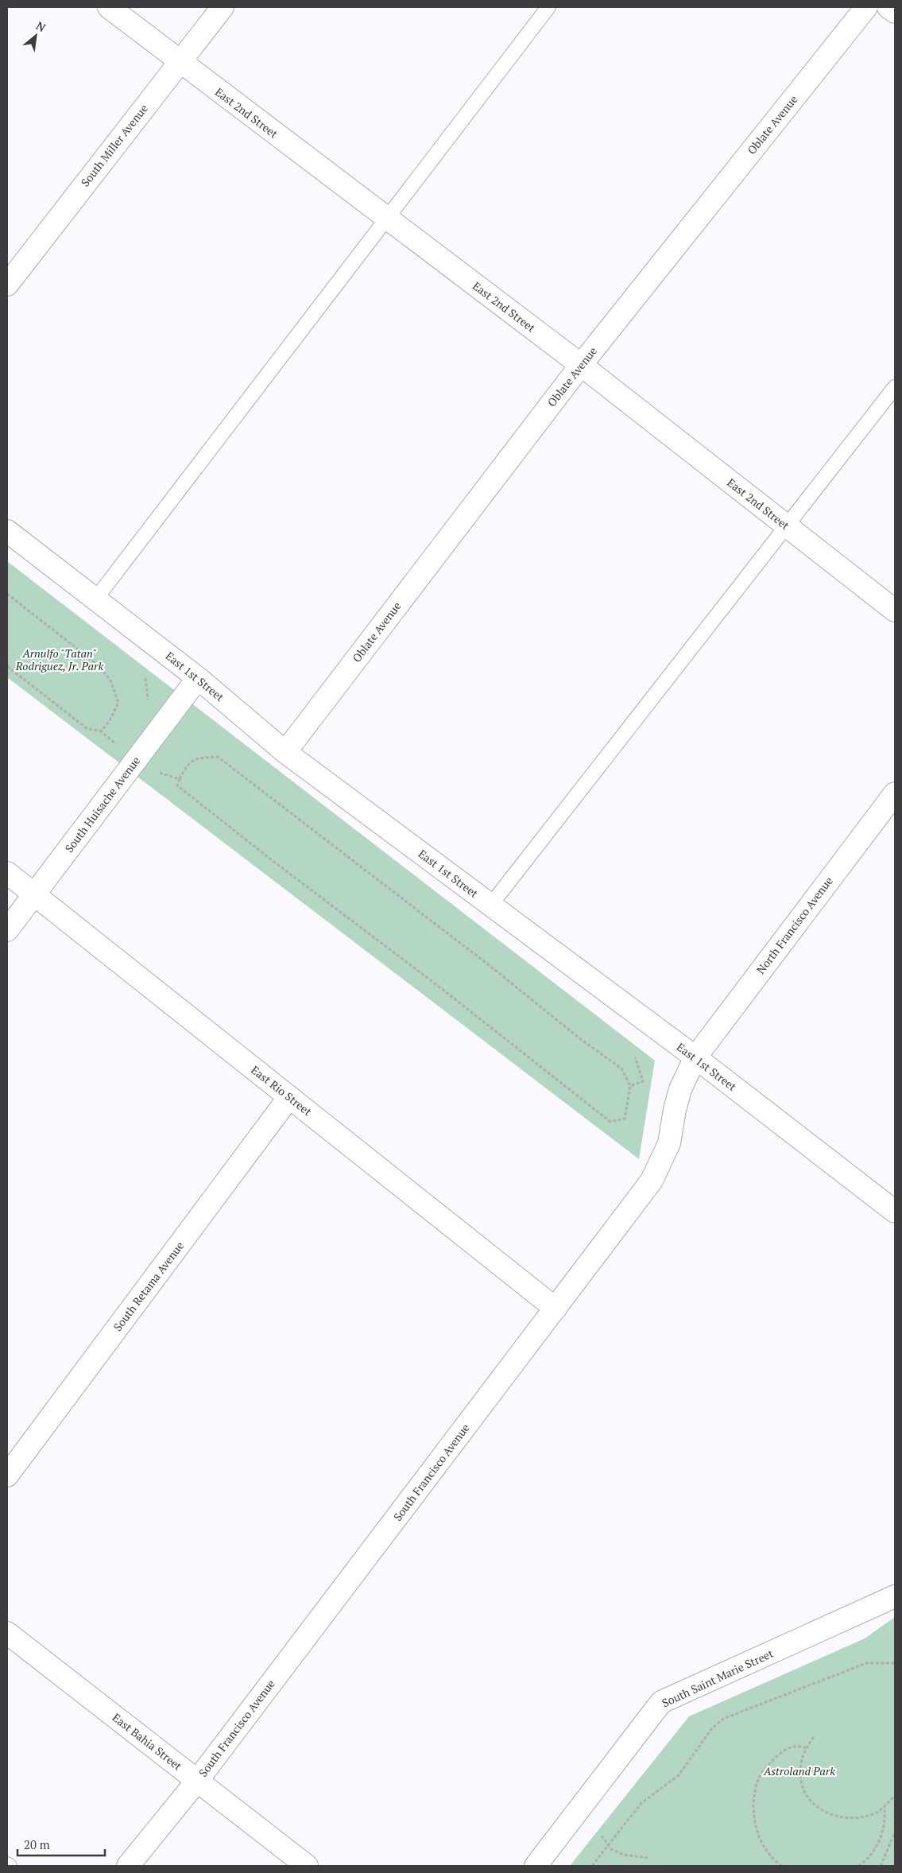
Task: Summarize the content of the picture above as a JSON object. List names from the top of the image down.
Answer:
{
  "streets": {
    "street": [
      "East 2nd Street",
      "Oblate Avenue",
      "South Miller Avenue",
      "East 1st Street",
      "South Huisache Avenue",
      "North Francisco Avenue",
      "East Rio Street",
      "South Retama Avenue",
      "South Francisco Avenue",
      "South Saint Marie Street",
      "East Bahia Street"
    ]
  },
  "crossings": [
    ["East 2nd Street", "Oblate Avenue"],
    ["East 2nd Street", "South Miller Avenue"],
    ["Oblate Avenue", "East 1st Street"],
    ["East 1st Street", "South Huisache Avenue"],
    ["East 1st Street", "North Francisco Avenue"],
    ["East 1st Street", "South Francisco Avenue"],
    ["South Huisache Avenue", "East Rio Street"],
    ["North Francisco Avenue", "South Francisco Avenue"],
    ["East Rio Street", "South Retama Avenue"],
    ["East Rio Street", "South Francisco Avenue"],
    ["South Francisco Avenue", "East Bahia Street"]
  ],
  "parks": ["Arnulfo \"Tatan\" Rodriguez, Jr. Park", "Astroland Park"],
  "scale_bar": "20 m",
  "north": "top right"
}
